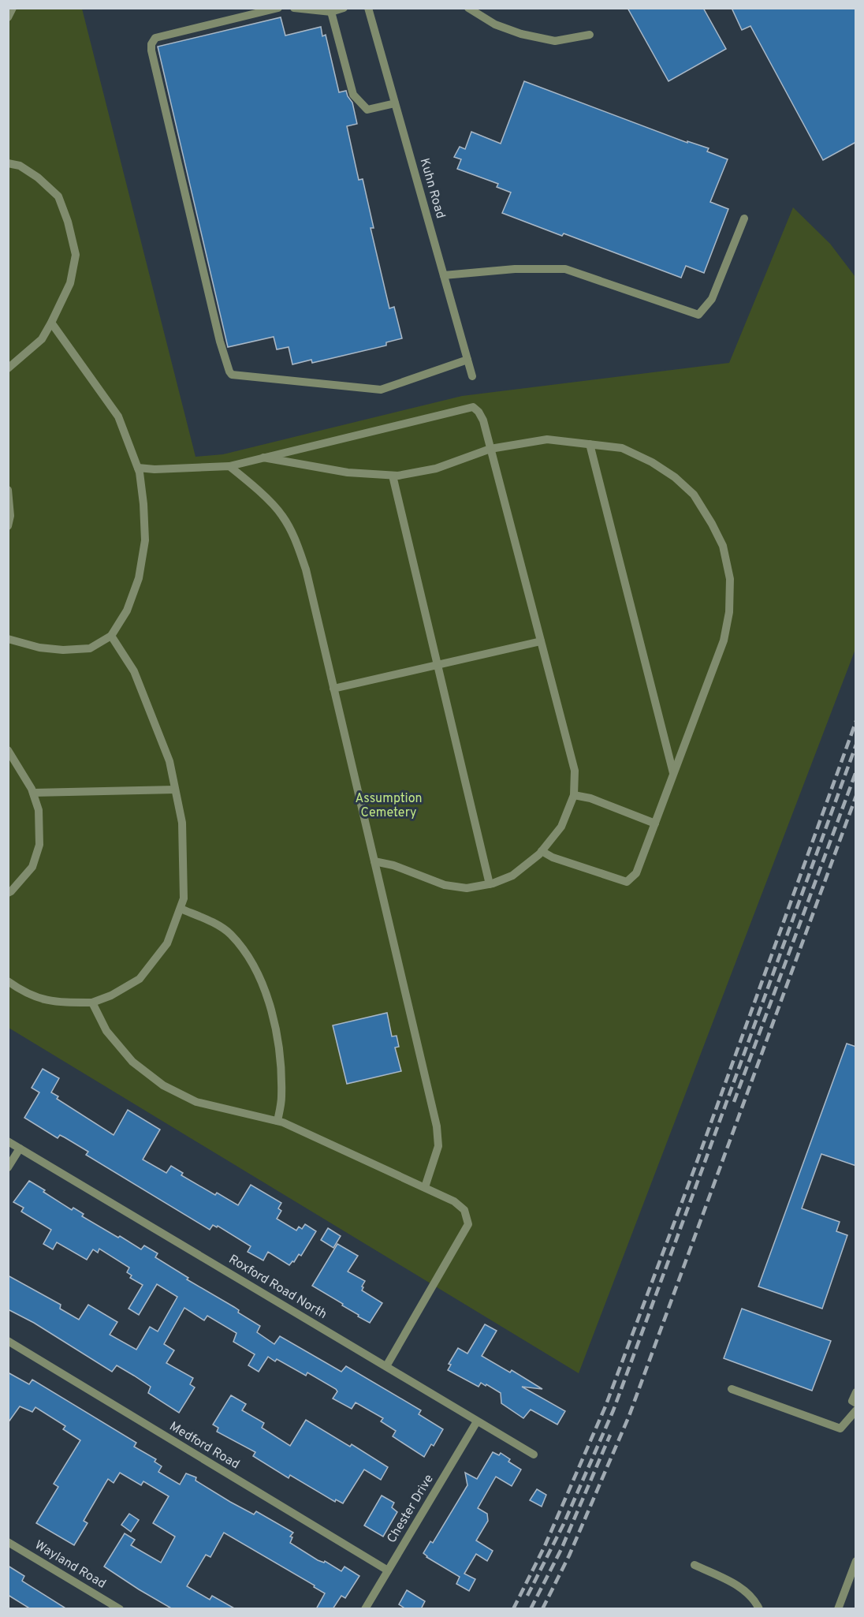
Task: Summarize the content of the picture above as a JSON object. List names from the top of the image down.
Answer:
{
  "streets": {
    "street": [
      "Kuhn Road",
      "Roxford Road North",
      "Medford Road",
      "Chester Drive",
      "Wayland Road"
    ]
  },
  "crossings": [
    ["Roxford Road North", "Chester Drive"],
    ["Medford Road", "Chester Drive"]
  ],
  "parks": ["Assumption Cemetery"]
}
